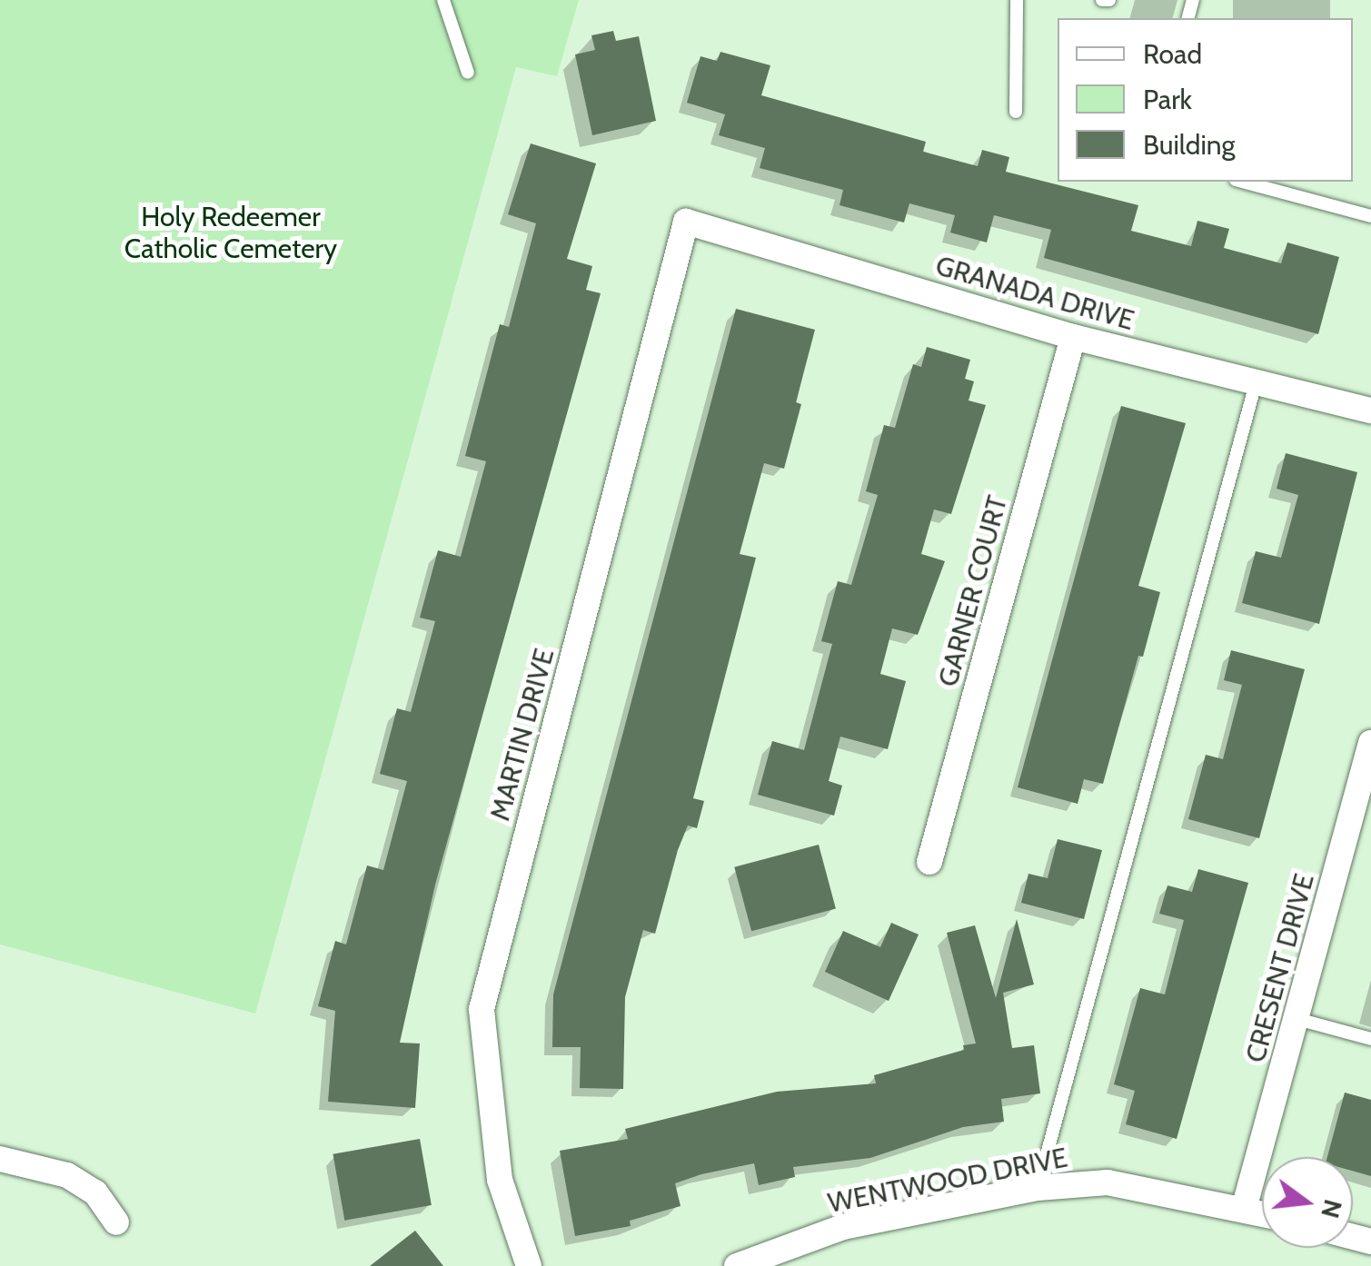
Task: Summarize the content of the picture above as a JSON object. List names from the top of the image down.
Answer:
{
  "streets": {
    "street": [
      "GRANADA DRIVE",
      "GARNER COURT",
      "MARTIN DRIVE",
      "CRESENT DRIVE",
      "WENTWOOD DRIVE"
    ]
  },
  "crossings": [
    ["GRANADA DRIVE", "GARNER COURT"],
    ["GRANADA DRIVE", "MARTIN DRIVE"],
    ["CRESENT DRIVE", "WENTWOOD DRIVE"]
  ],
  "parks": ["Holy Redeemer Catholic Cemetery"],
  "legend": ["Road", "Park", "Building"],
  "north": "right"
}
